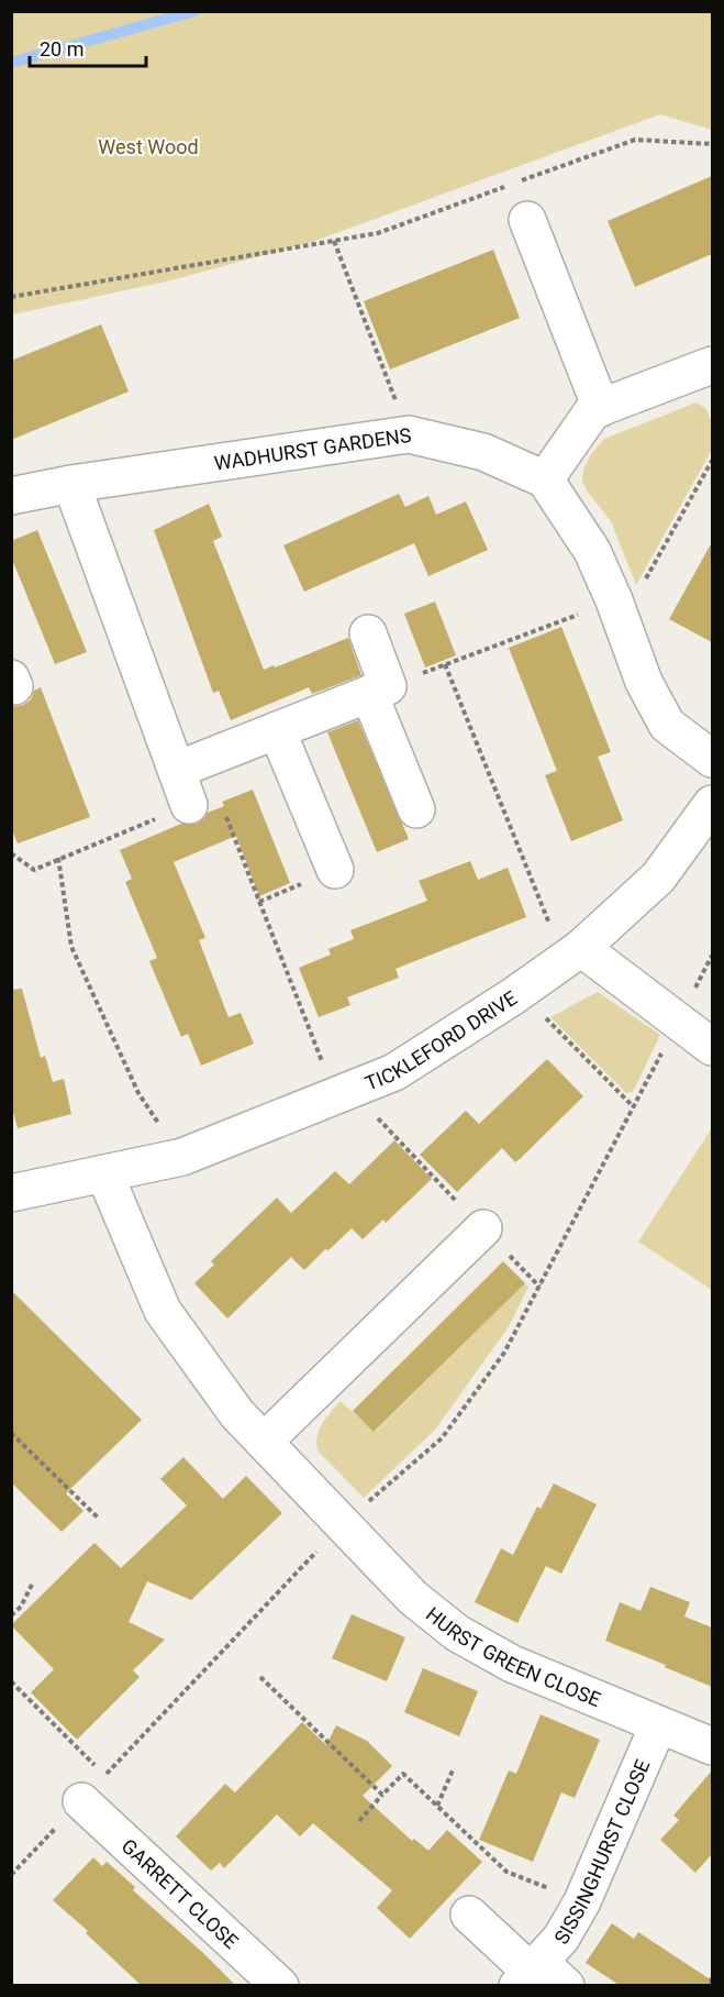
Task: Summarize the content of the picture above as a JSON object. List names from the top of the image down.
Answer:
{
  "streets": {
    "street": [
      "WADHURST GARDENS",
      "TICKLEFORD DRIVE",
      "HURST GREEN CLOSE",
      "SISSINGHURST CLOSE",
      "GARRETT CLOSE"
    ]
  },
  "crossings": [
    ["HURST GREEN CLOSE", "SISSINGHURST CLOSE"]
  ],
  "parks": ["West Wood"],
  "scale_bar": "20 m"
}
